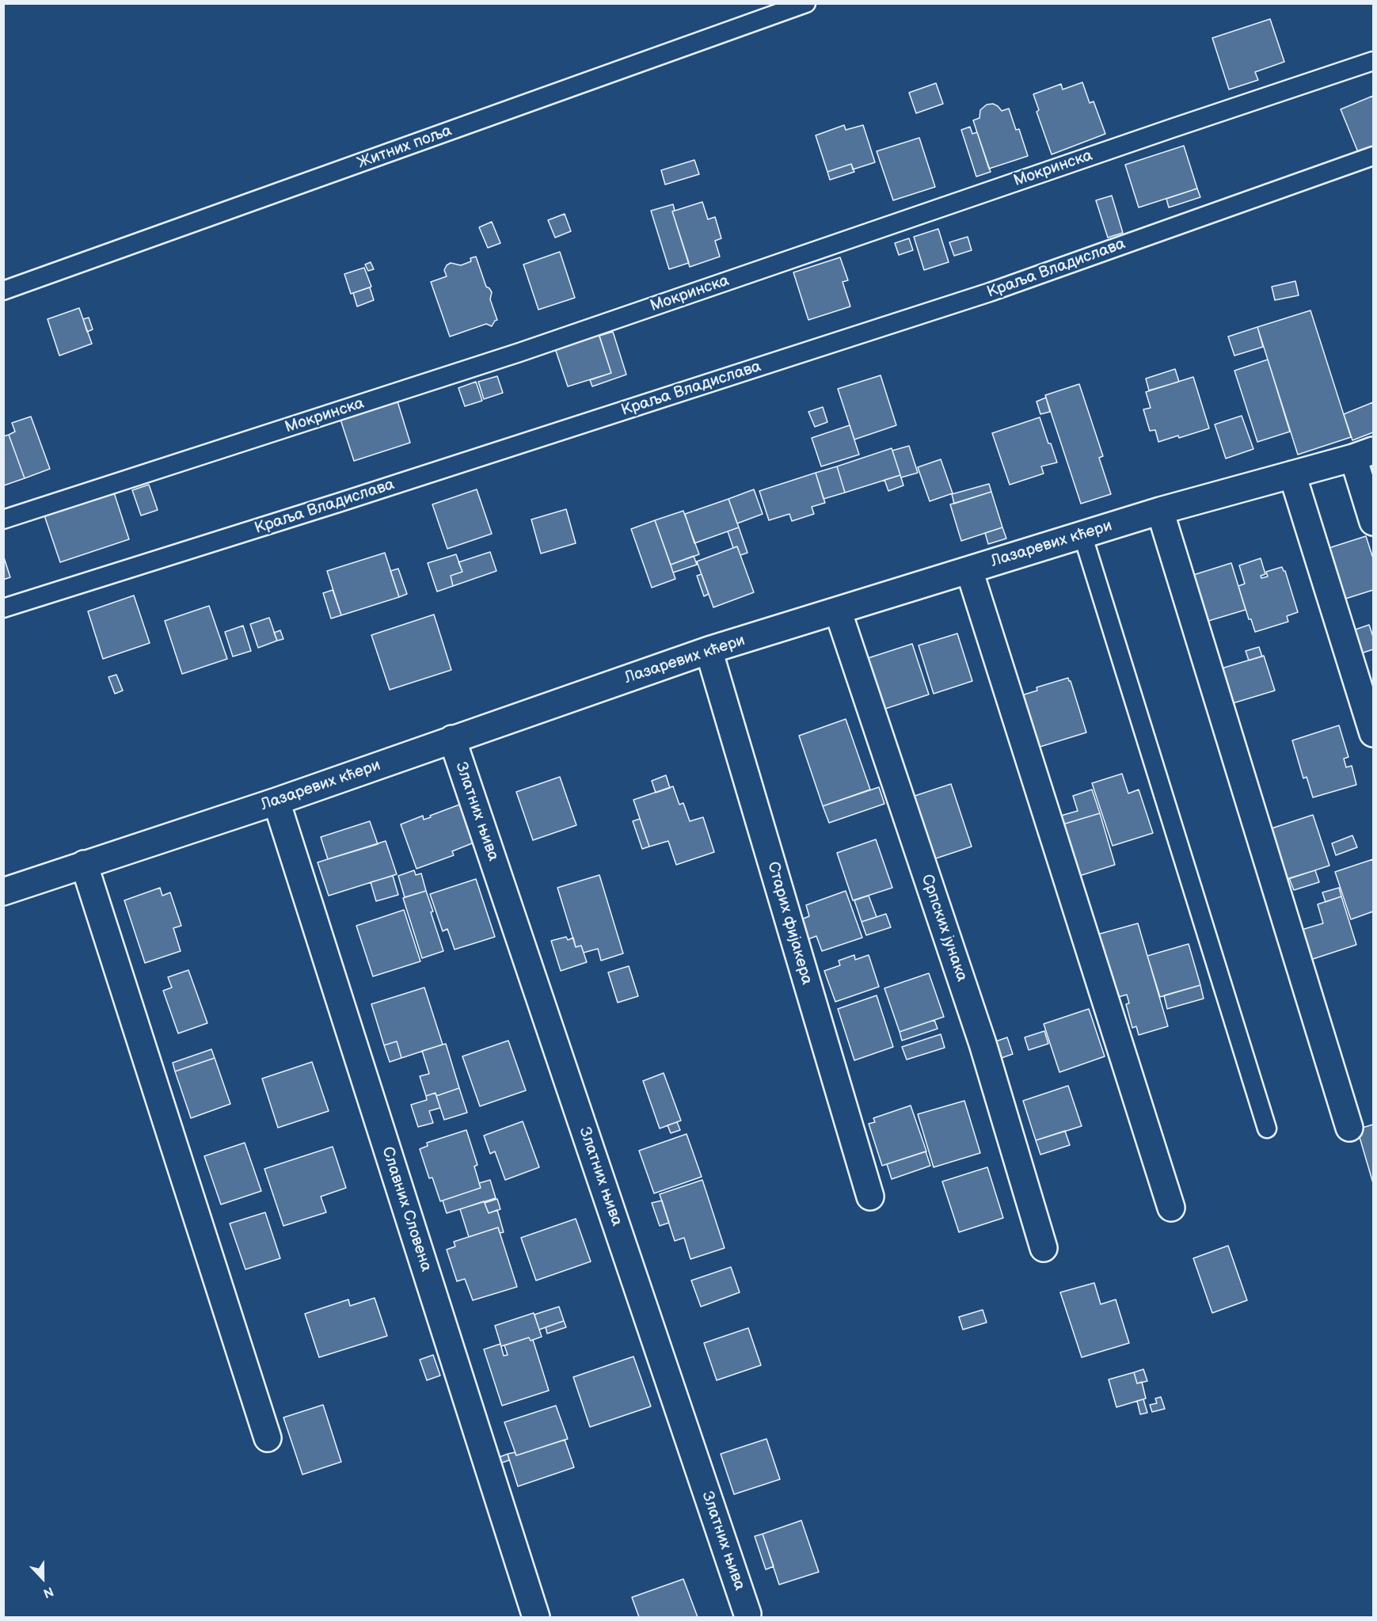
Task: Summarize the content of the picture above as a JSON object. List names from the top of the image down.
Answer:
{
  "streets": {
    "street": [
      "Лазаревих кћери",
      "Златних њива",
      "Старих фијакера",
      "Српских јунака",
      "Славних Словена"
    ],
    "lane": ["Житних поља", "Мокринска", "Краља Владислава"]
  },
  "crossings": [
    ["Лазаревих кћери", "Златних њива"],
    ["Лазаревих кћери", "Старих фијакера"],
    ["Лазаревих кћери", "Српских јунака"],
    ["Лазаревих кћери", "Славних Словена"]
  ],
  "north": "bottom"
}
